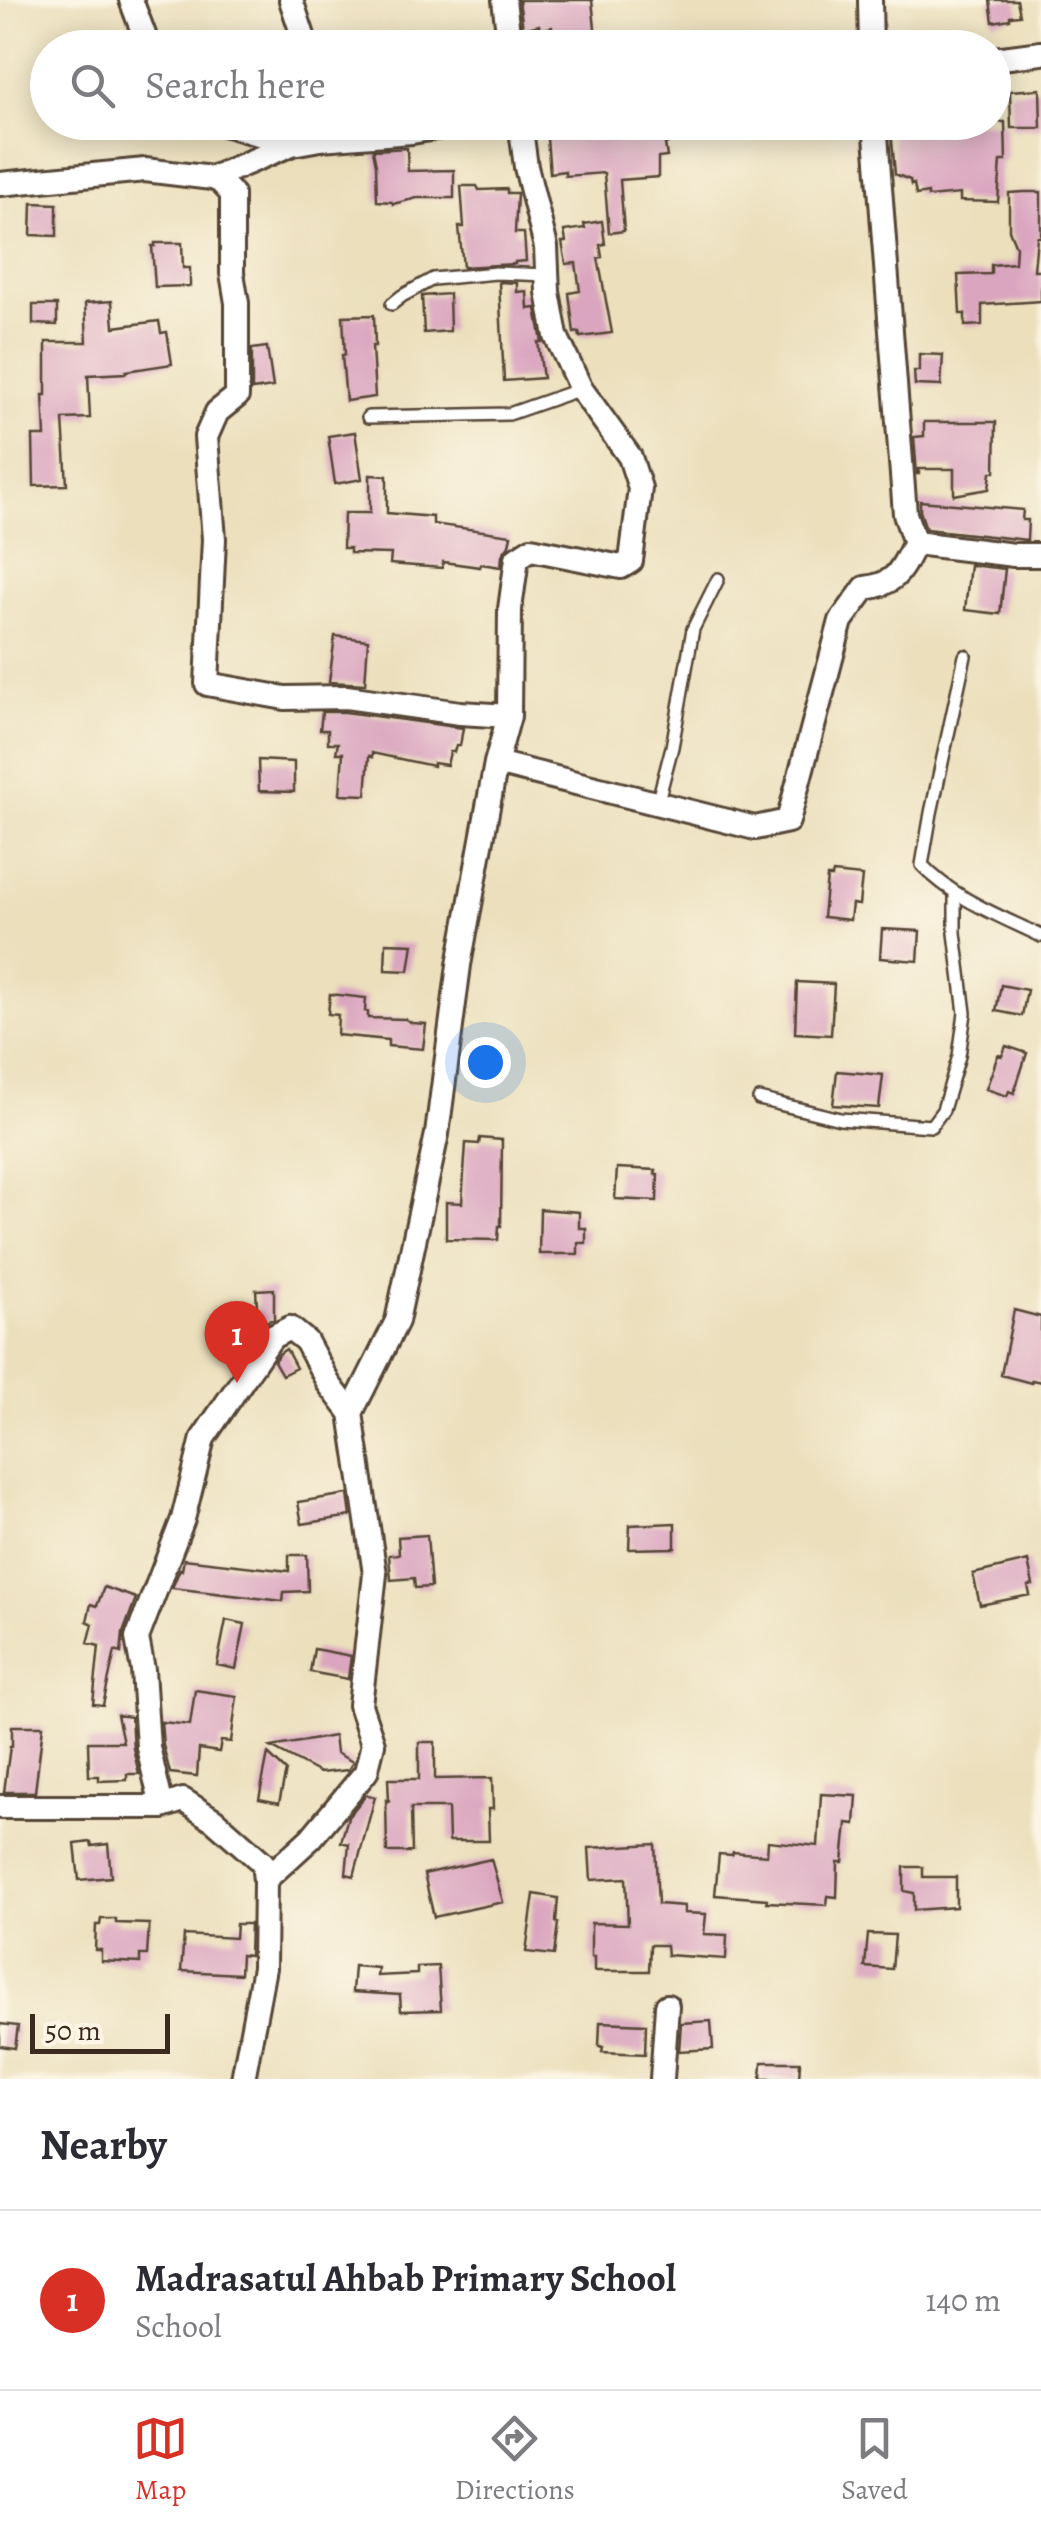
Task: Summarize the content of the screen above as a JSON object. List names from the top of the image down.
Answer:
{
  "scale_bar": "50 m",
  "page": {
    "search": "Search here",
    "pins": "1",
    "scale": "50 m",
    "heading": "Nearby",
    "list": [
      {
        "mark": "1",
        "name": "Madrasatul Ahbab Primary School",
        "note": "School",
        "value": "140 m"
      }
    ],
    "nav": ["Map", "Directions", "Saved"]
  }
}
